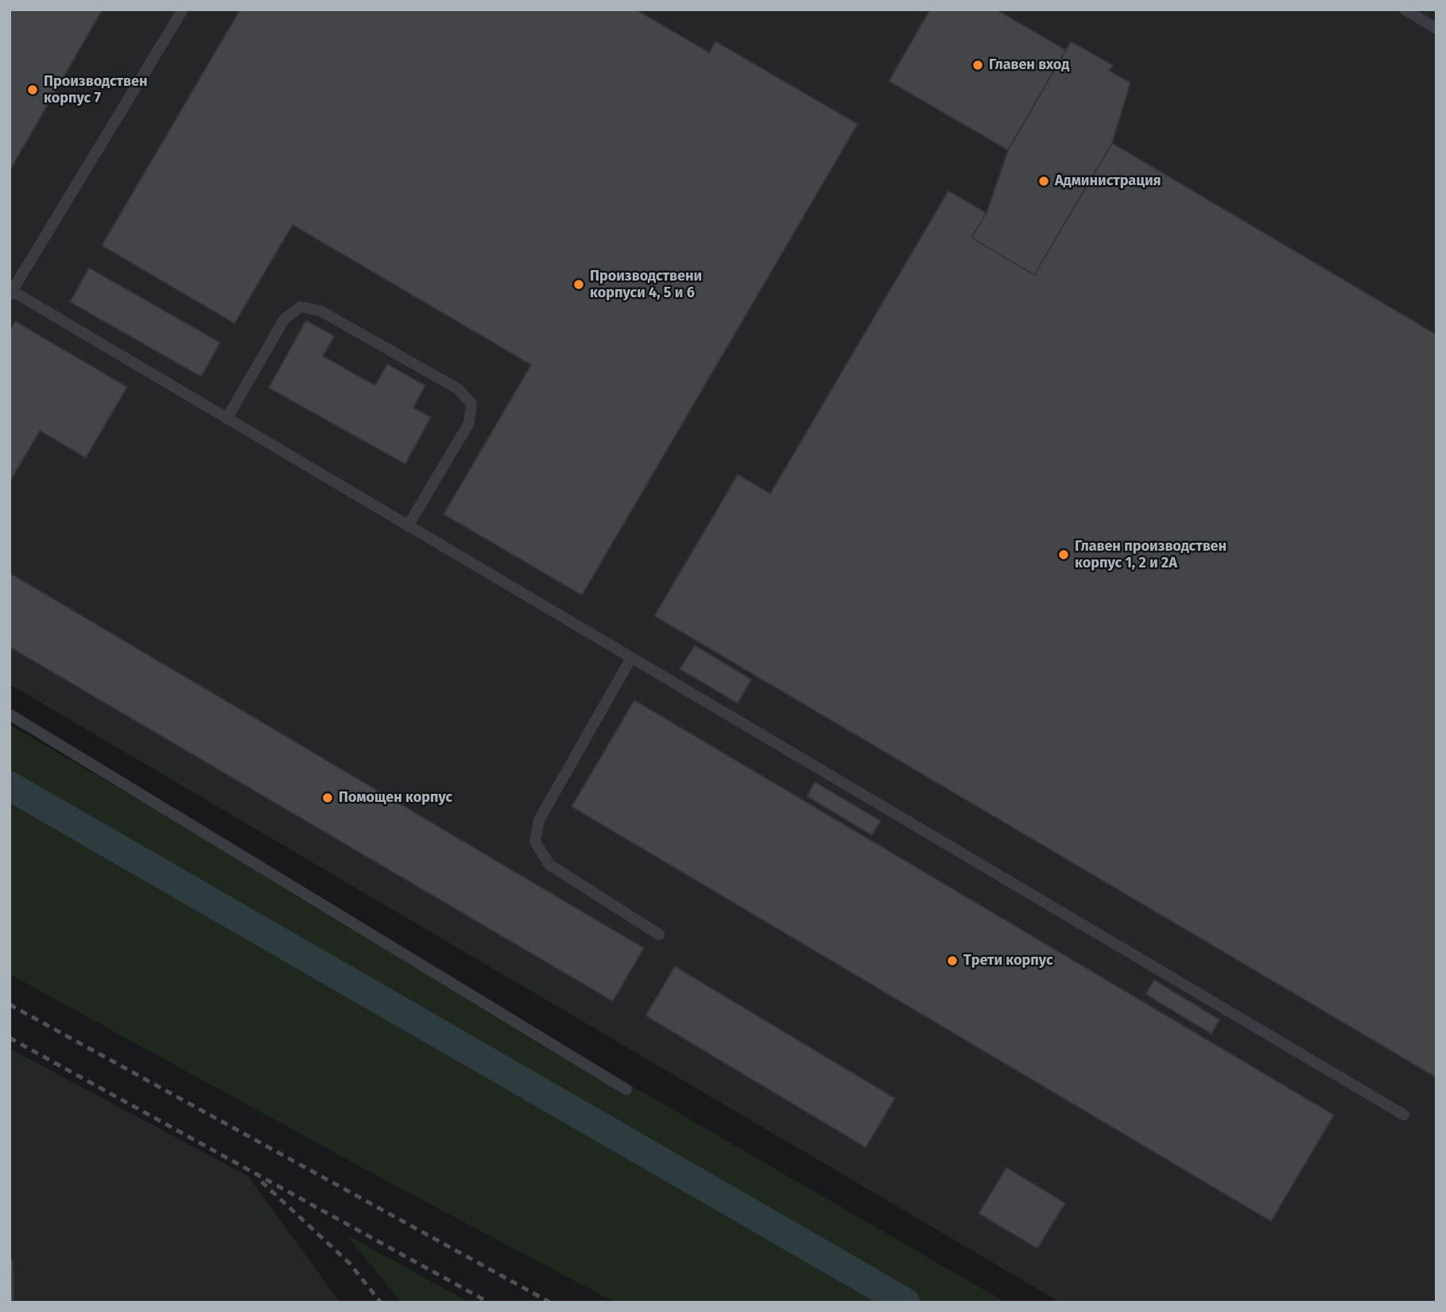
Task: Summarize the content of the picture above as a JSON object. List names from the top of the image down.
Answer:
{
  "places": [
    "Главен вход",
    "Производствeн корпус 7",
    "Администрация",
    "Производствени корпуси 4, 5 и 6",
    "Главен производствен корпус 1, 2 и 2А",
    "Помощен корпус",
    "Трети корпус"
  ]
}
